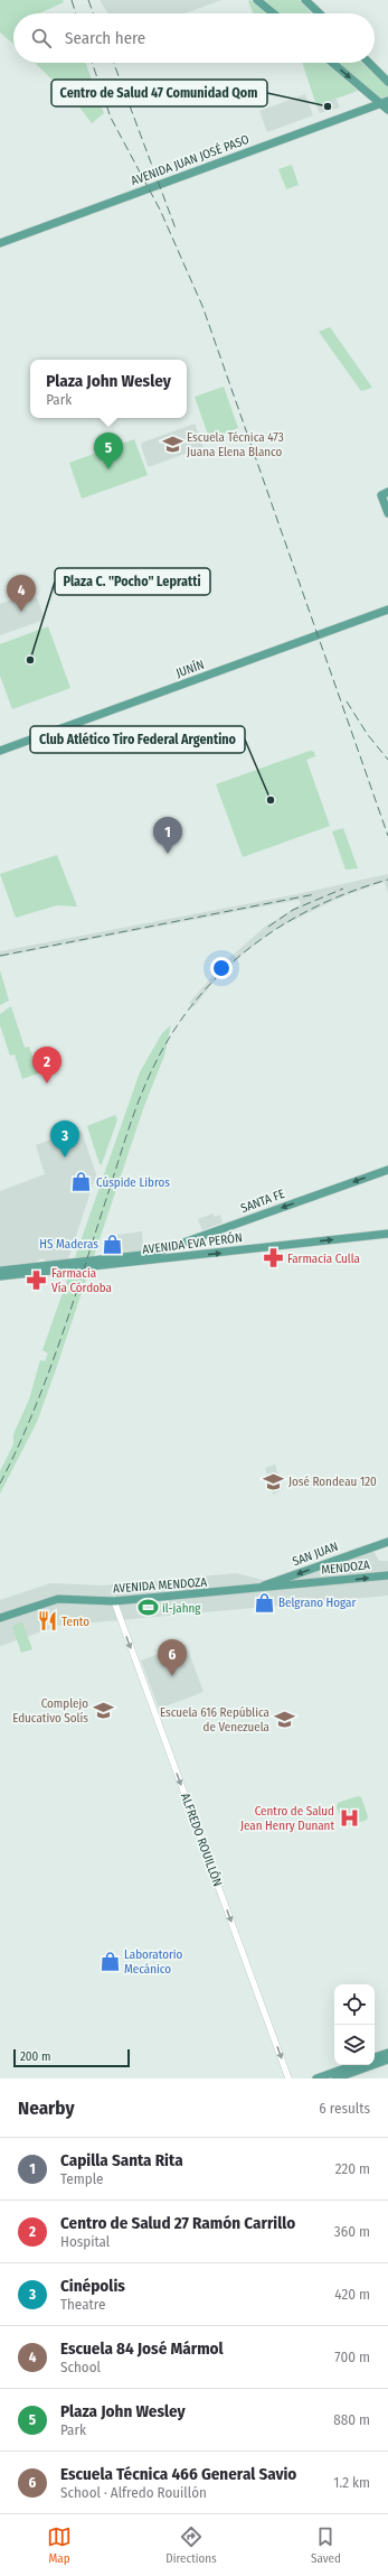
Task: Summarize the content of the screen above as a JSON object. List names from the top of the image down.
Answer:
{
  "streets": {
    "main road": [
      "AVENIDA JUAN JOSÉ PASO",
      "JUNÍN",
      "SANTA FE",
      "AVENIDA EVA PERÓN",
      "SAN JUAN",
      "MENDOZA",
      "AVENIDA MENDOZA"
    ],
    "street": ["ALFREDO ROUILLÓN"]
  },
  "crossings": [
    ["SANTA FE", "AVENIDA EVA PERÓN"],
    ["SAN JUAN", "MENDOZA"],
    ["SAN JUAN", "AVENIDA MENDOZA"],
    ["MENDOZA", "AVENIDA MENDOZA"],
    ["AVENIDA MENDOZA", "ALFREDO ROUILLÓN"]
  ],
  "one_way": [
    "SANTA FE",
    "SAN JUAN",
    "MENDOZA",
    "ALFREDO ROUILLÓN"
  ],
  "places": {
    "other": ["Centro de Salud 47 Comunidad Qom", "Plaza C. \"Pocho\" Lepratti", "Club Atlético Tiro Federal Argentino"],
    "school or university": [
      "Escuela Técnica 473 Juana Elena Blanco",
      "José Rondeau 120",
      "Complejo Educativo Solís",
      "Escuela 616 República de Venezuela"
    ],
    "shop": [
      "Cúspide Libros",
      "HS Maderas",
      "Belgrano Hogar",
      "Laboratorio Mecánico"
    ],
    "pharmacy": ["Farmacia Culla", "Farmacia Vía Córdoba"],
    "sports": ["il-jahng"],
    "restaurant": ["Tento"],
    "hospital": ["Centro de Salud Jean Henry Dunant"]
  },
  "scale_bar": "200 m",
  "page": {
    "search": "Search here",
    "popup": ["Plaza John Wesley", "Park"],
    "pins": [
      "5",
      "4",
      "1",
      "2",
      "3",
      "6"
    ],
    "scale": "200 m",
    "heading": ["Nearby", "6 results"],
    "list": [
      {
        "mark": "1",
        "name": "Capilla Santa Rita",
        "note": "Temple",
        "value": "220 m"
      },
      {
        "mark": "2",
        "name": "Centro de Salud 27 Ramón Carrillo",
        "note": "Hospital",
        "value": "360 m"
      },
      {
        "mark": "3",
        "name": "Cinépolis",
        "note": "Theatre",
        "value": "420 m"
      },
      {
        "mark": "4",
        "name": "Escuela 84 José Mármol",
        "note": "School",
        "value": "700 m"
      },
      {
        "mark": "5",
        "name": "Plaza John Wesley",
        "note": "Park",
        "value": "880 m"
      },
      {
        "mark": "6",
        "name": "Escuela Técnica 466 General Savio",
        "note": "School · Alfredo Rouillón",
        "value": "1.2 km"
      }
    ],
    "nav": ["Map", "Directions", "Saved"]
  }
}
